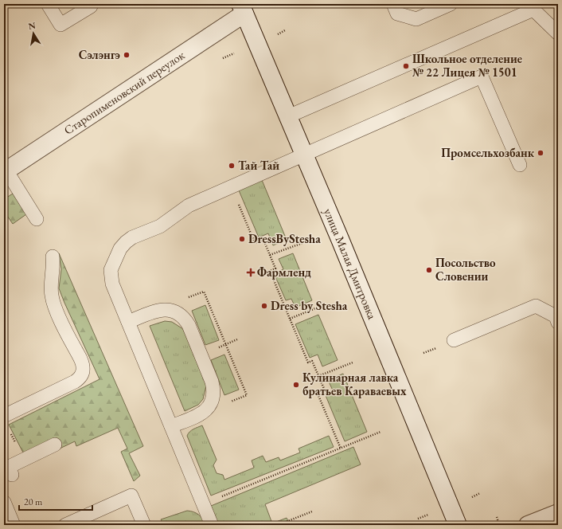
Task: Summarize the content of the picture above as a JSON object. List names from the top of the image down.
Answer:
{
  "streets": {
    "street": ["Старопименовский переулок", "улица Малая Дмитровка"]
  },
  "crossings": [
    ["Старопименовский переулок", "улица Малая Дмитровка"]
  ],
  "places": {
    "other": [
      "Сэлэнгэ",
      "Школьное отделение № 22 Лицея № 1501",
      "Промсельхозбанк",
      "Тай Тай",
      "DressByStesha",
      "Посольство Словении",
      "Dress by Stesha",
      "Кулинарная лавка братьев Караваевых"
    ],
    "health": ["Фармленд"]
  },
  "scale_bar": "20 m",
  "north": "top"
}
